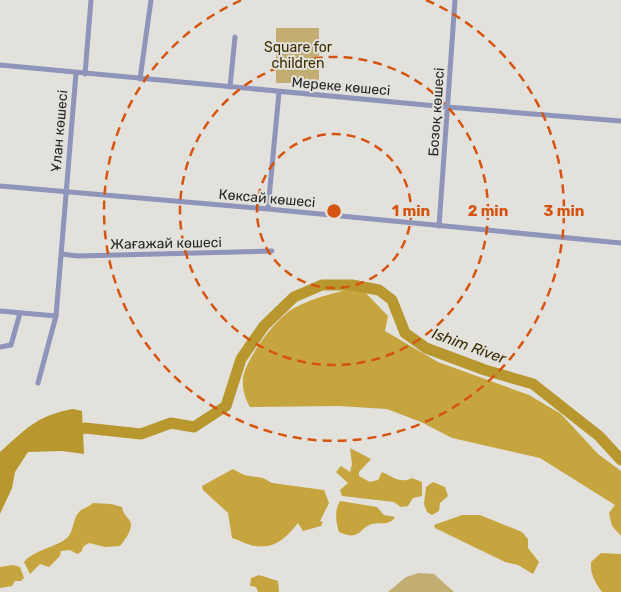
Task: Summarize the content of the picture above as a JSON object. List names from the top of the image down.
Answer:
{
  "streets": {
    "street": [
      "Мереке көшесі",
      "Бозоқ көшесі",
      "Ұлан көшесі",
      "Көксай көшесі",
      "Жағажай көшесі"
    ]
  },
  "crossings": [
    ["Мереке көшесі", "Бозоқ көшесі"],
    ["Мереке көшесі", "Ұлан көшесі"],
    ["Бозоқ көшесі", "Көксай көшесі"],
    ["Ұлан көшесі", "Көксай көшесі"]
  ],
  "water": ["Ishim River"],
  "parks": ["Square for children"],
  "rings": ["1 min", "2 min", "3 min"]
}
